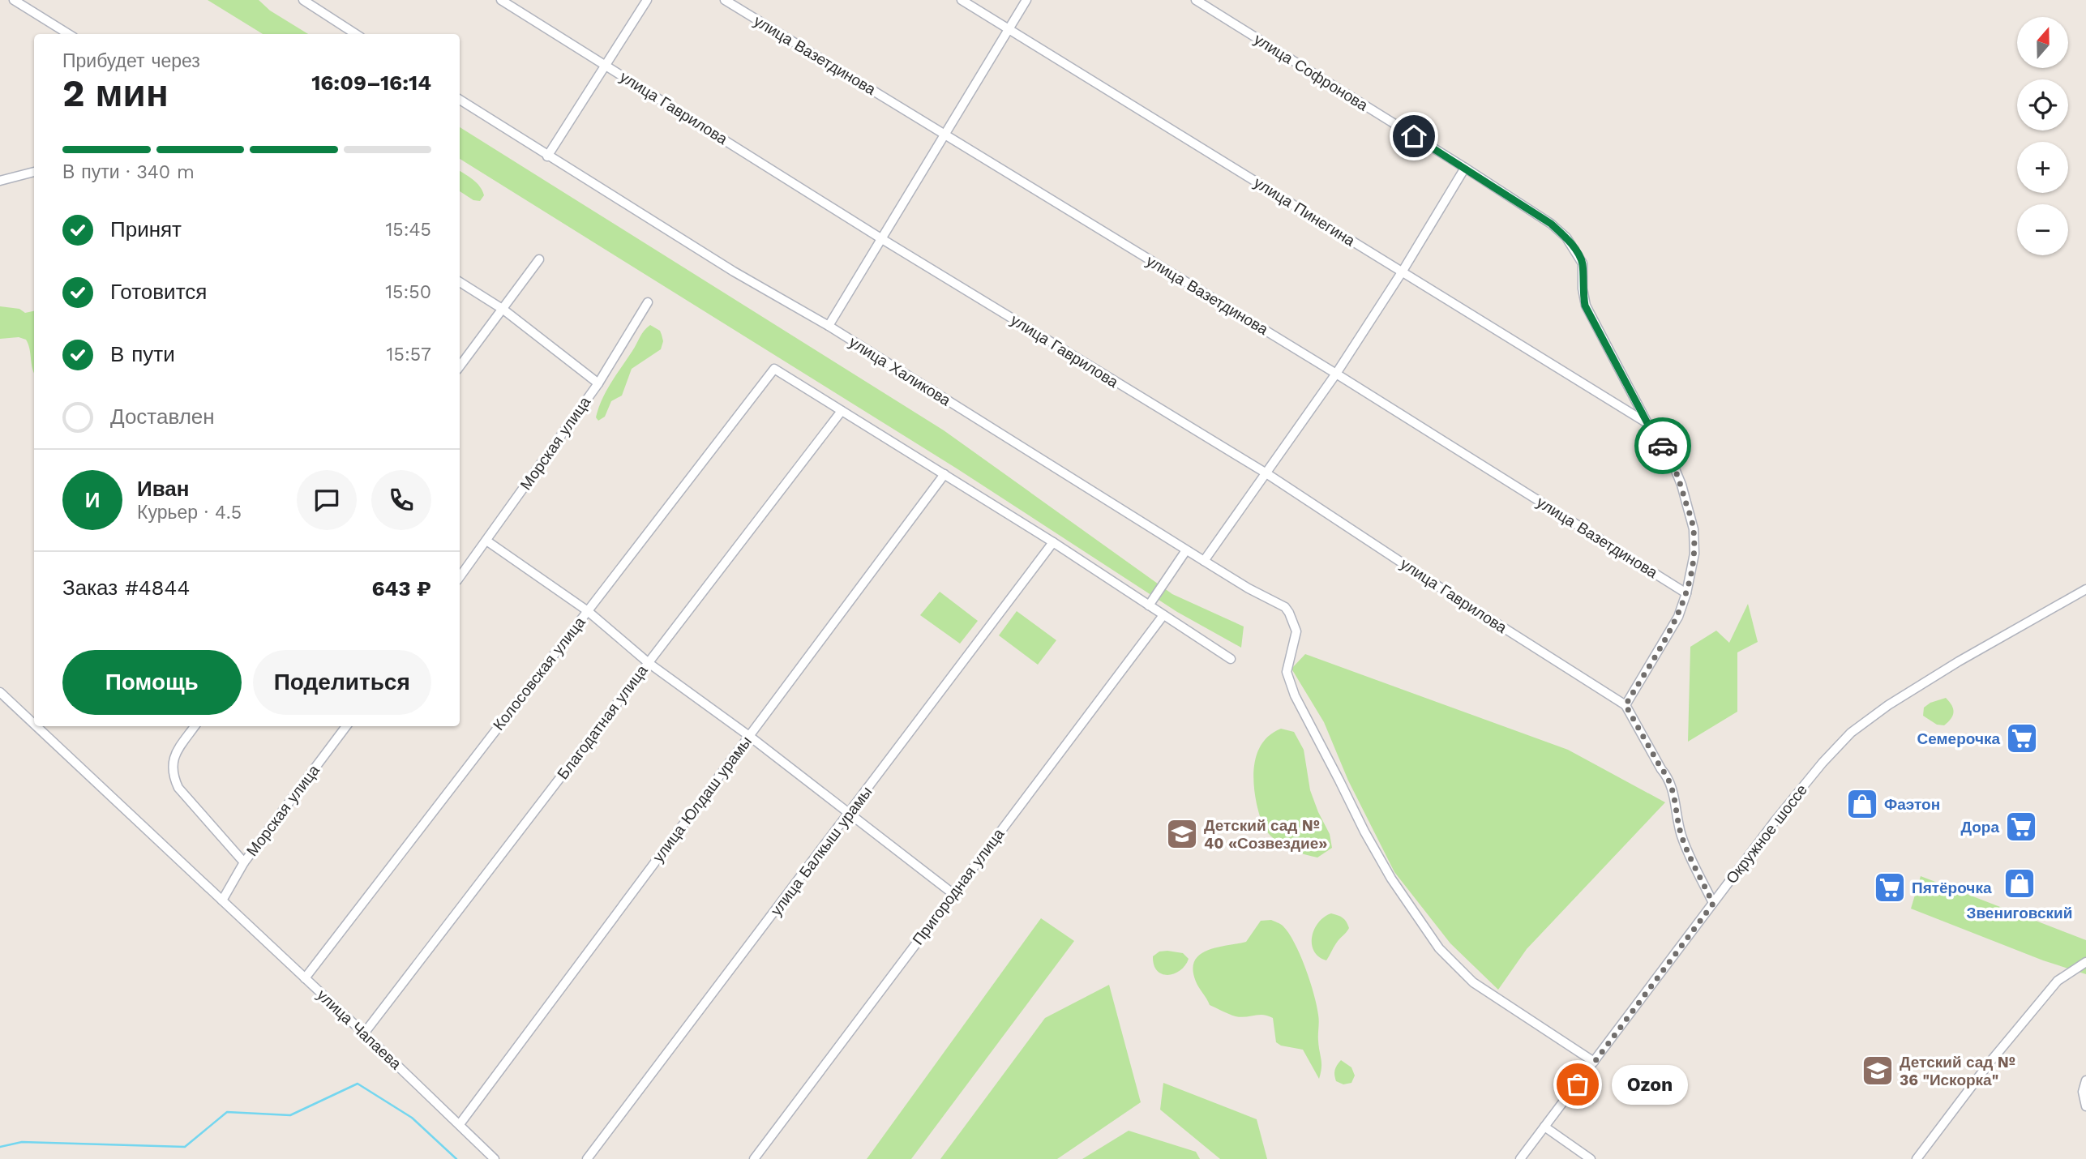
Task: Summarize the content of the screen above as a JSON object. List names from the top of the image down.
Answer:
{
  "streets": {
    "street": [
      "улица Вазетдинова",
      "улица Софронова",
      "улица Гаврилова",
      "улица Пинегина",
      "улица Халикова",
      "Морская улица",
      "Колосовская улица",
      "Благодатная улица",
      "улица Юлдаш урамы",
      "Окружное шоссе",
      "улица Балкыш урамы",
      "Пригородная улица",
      "улица Чапаева"
    ]
  },
  "crossings": [
    ["улица Вазетдинова", "улица Софронова"],
    ["улица Софронова", "улица Гаврилова"],
    ["улица Софронова", "улица Пинегина"],
    ["улица Халикова", "Окружное шоссе"],
    ["Морская улица", "улица Чапаева"],
    ["Колосовская улица", "Благодатная улица"],
    ["Колосовская улица", "улица Чапаева"],
    ["Благодатная улица", "улица Чапаева"],
    ["улица Юлдаш урамы", "улица Чапаева"]
  ],
  "places": {
    "supermarket": ["Семерочка", "Дора", "Пятёрочка"],
    "shop": ["Фаэтон", "Звениговский"],
    "school or university": ["Детский сад № 40 «Созвездие»", "Детский сад № 36 \"Искорка\""],
    "other": ["Ozon"]
  },
  "north": "top",
  "page": {
    "map_buttons": ["+", "−"],
    "heading": ["2 мин", "Прибудет через", "16:09–16:14"],
    "panel": [
      "Иван",
      "Курьер · 4.5",
      "Заказ #4844",
      "643 ₽"
    ],
    "bar": "В пути · 340 m",
    "list": [
      ["Принят", "15:45"],
      ["Готовится", "15:50"],
      ["В пути", "15:57"],
      "Доставлен"
    ],
    "round": "И",
    "buttons": ["Помощь", "Поделиться"],
    "bubble": "Ozon"
  }
}
